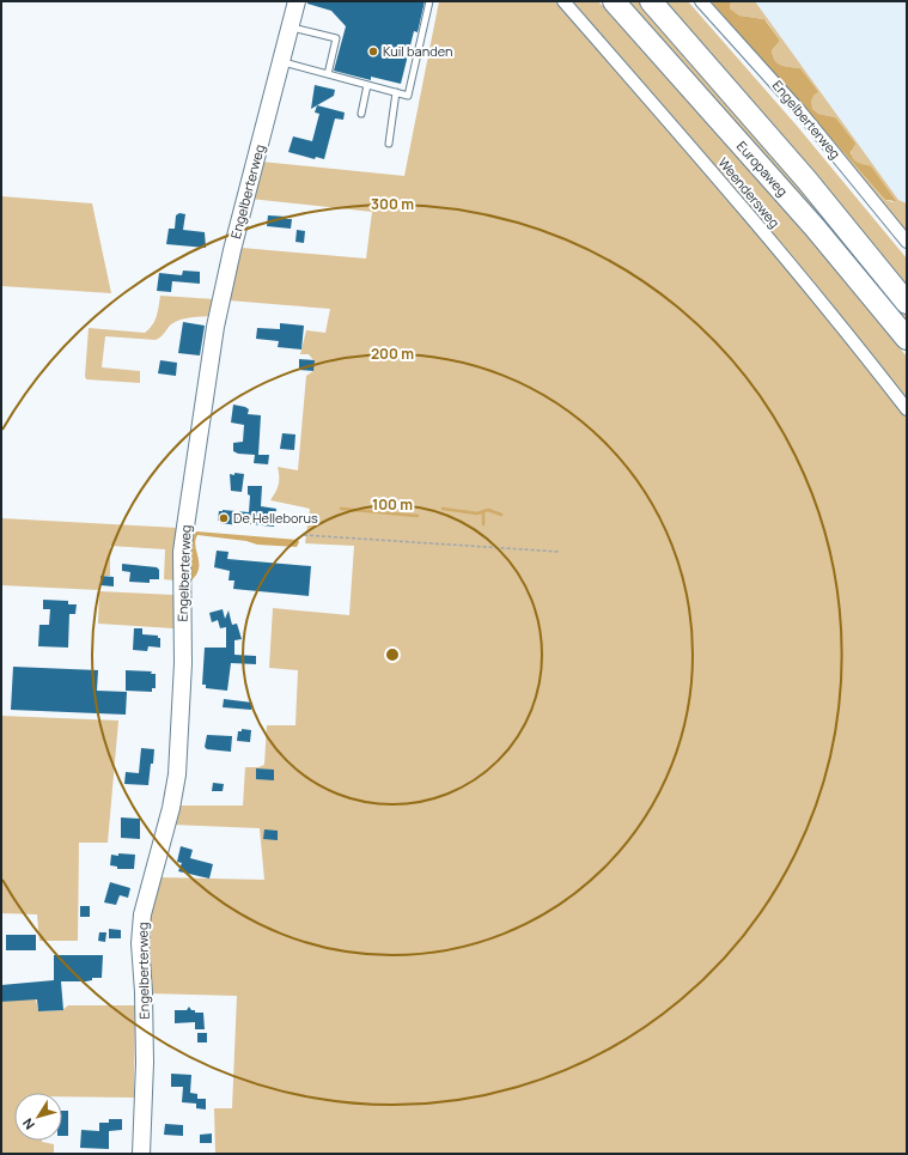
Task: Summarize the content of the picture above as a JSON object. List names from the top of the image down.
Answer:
{
  "streets": {
    "highway": ["Europaweg"],
    "street": ["Engelberterweg", "Weendersweg"]
  },
  "places": ["Kuil banden", "De Helleborus"],
  "north": "bottom left",
  "rings": ["300 m", "200 m", "100 m"]
}
